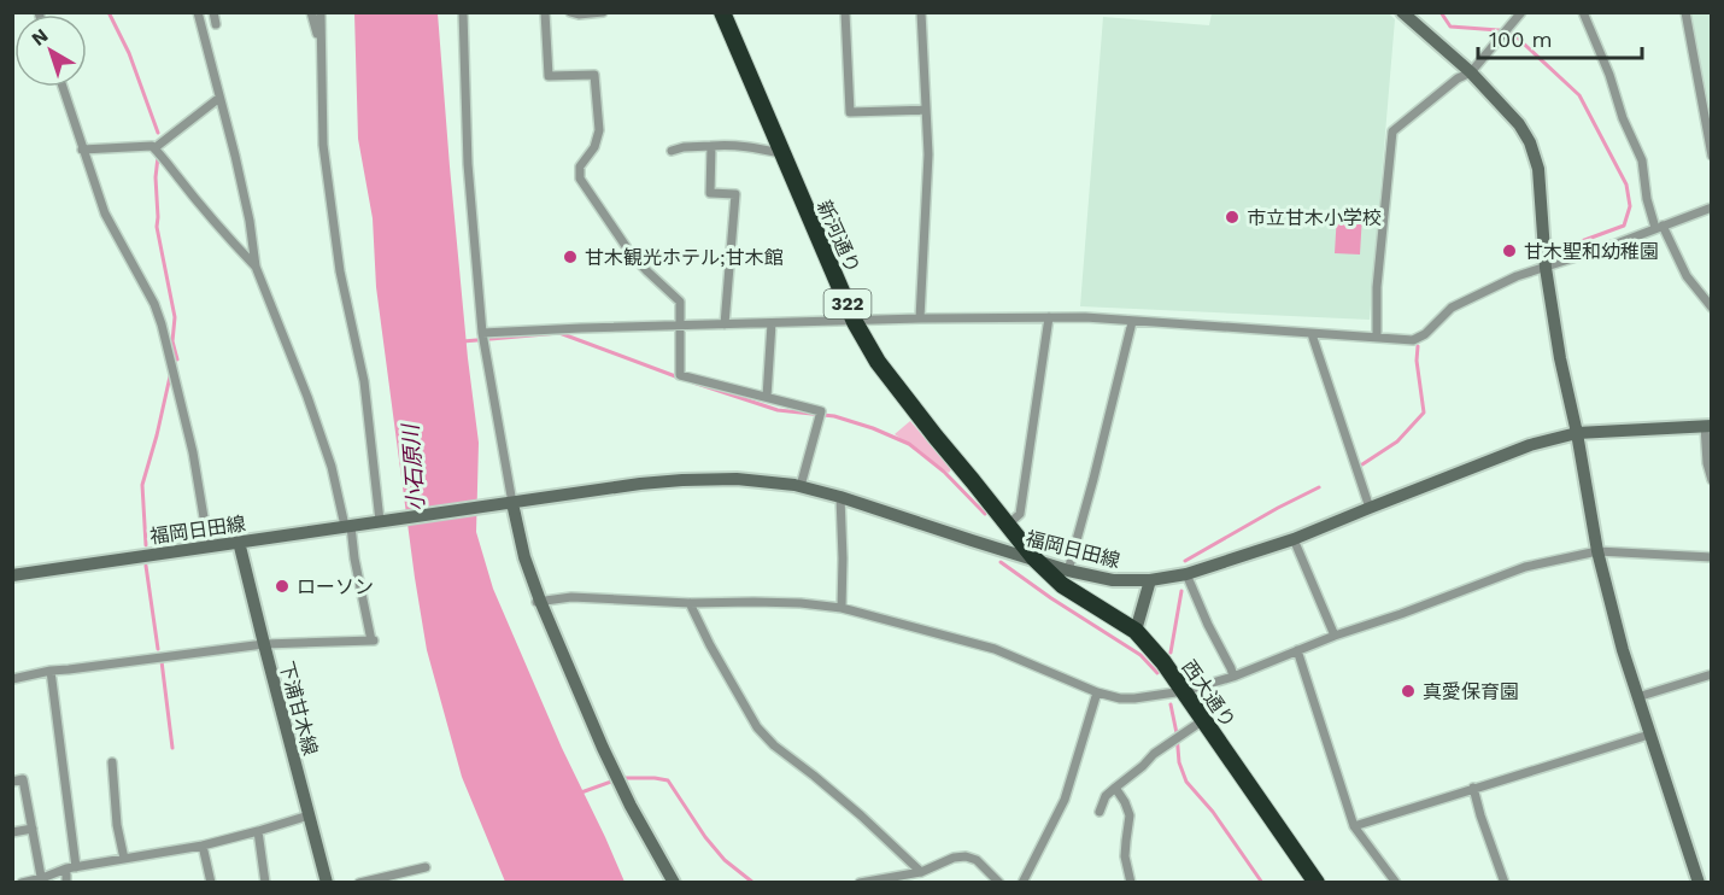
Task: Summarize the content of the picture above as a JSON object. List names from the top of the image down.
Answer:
{
  "streets": {
    "highway": ["新河通り", "322", "西大通り"],
    "main road": ["福岡日田線", "下浦甘木線"]
  },
  "crossings": [
    ["新河通り", "福岡日田線"],
    ["新河通り", "西大通り"],
    ["福岡日田線", "西大通り"],
    ["福岡日田線", "下浦甘木線"]
  ],
  "water": ["小石原川"],
  "places": [
    "市立甘木小学校",
    "甘木聖和幼稚園",
    "甘木観光ホテル;甘木館",
    "ローソン",
    "真愛保育園"
  ],
  "scale_bar": "100 m",
  "north": "top left"
}
